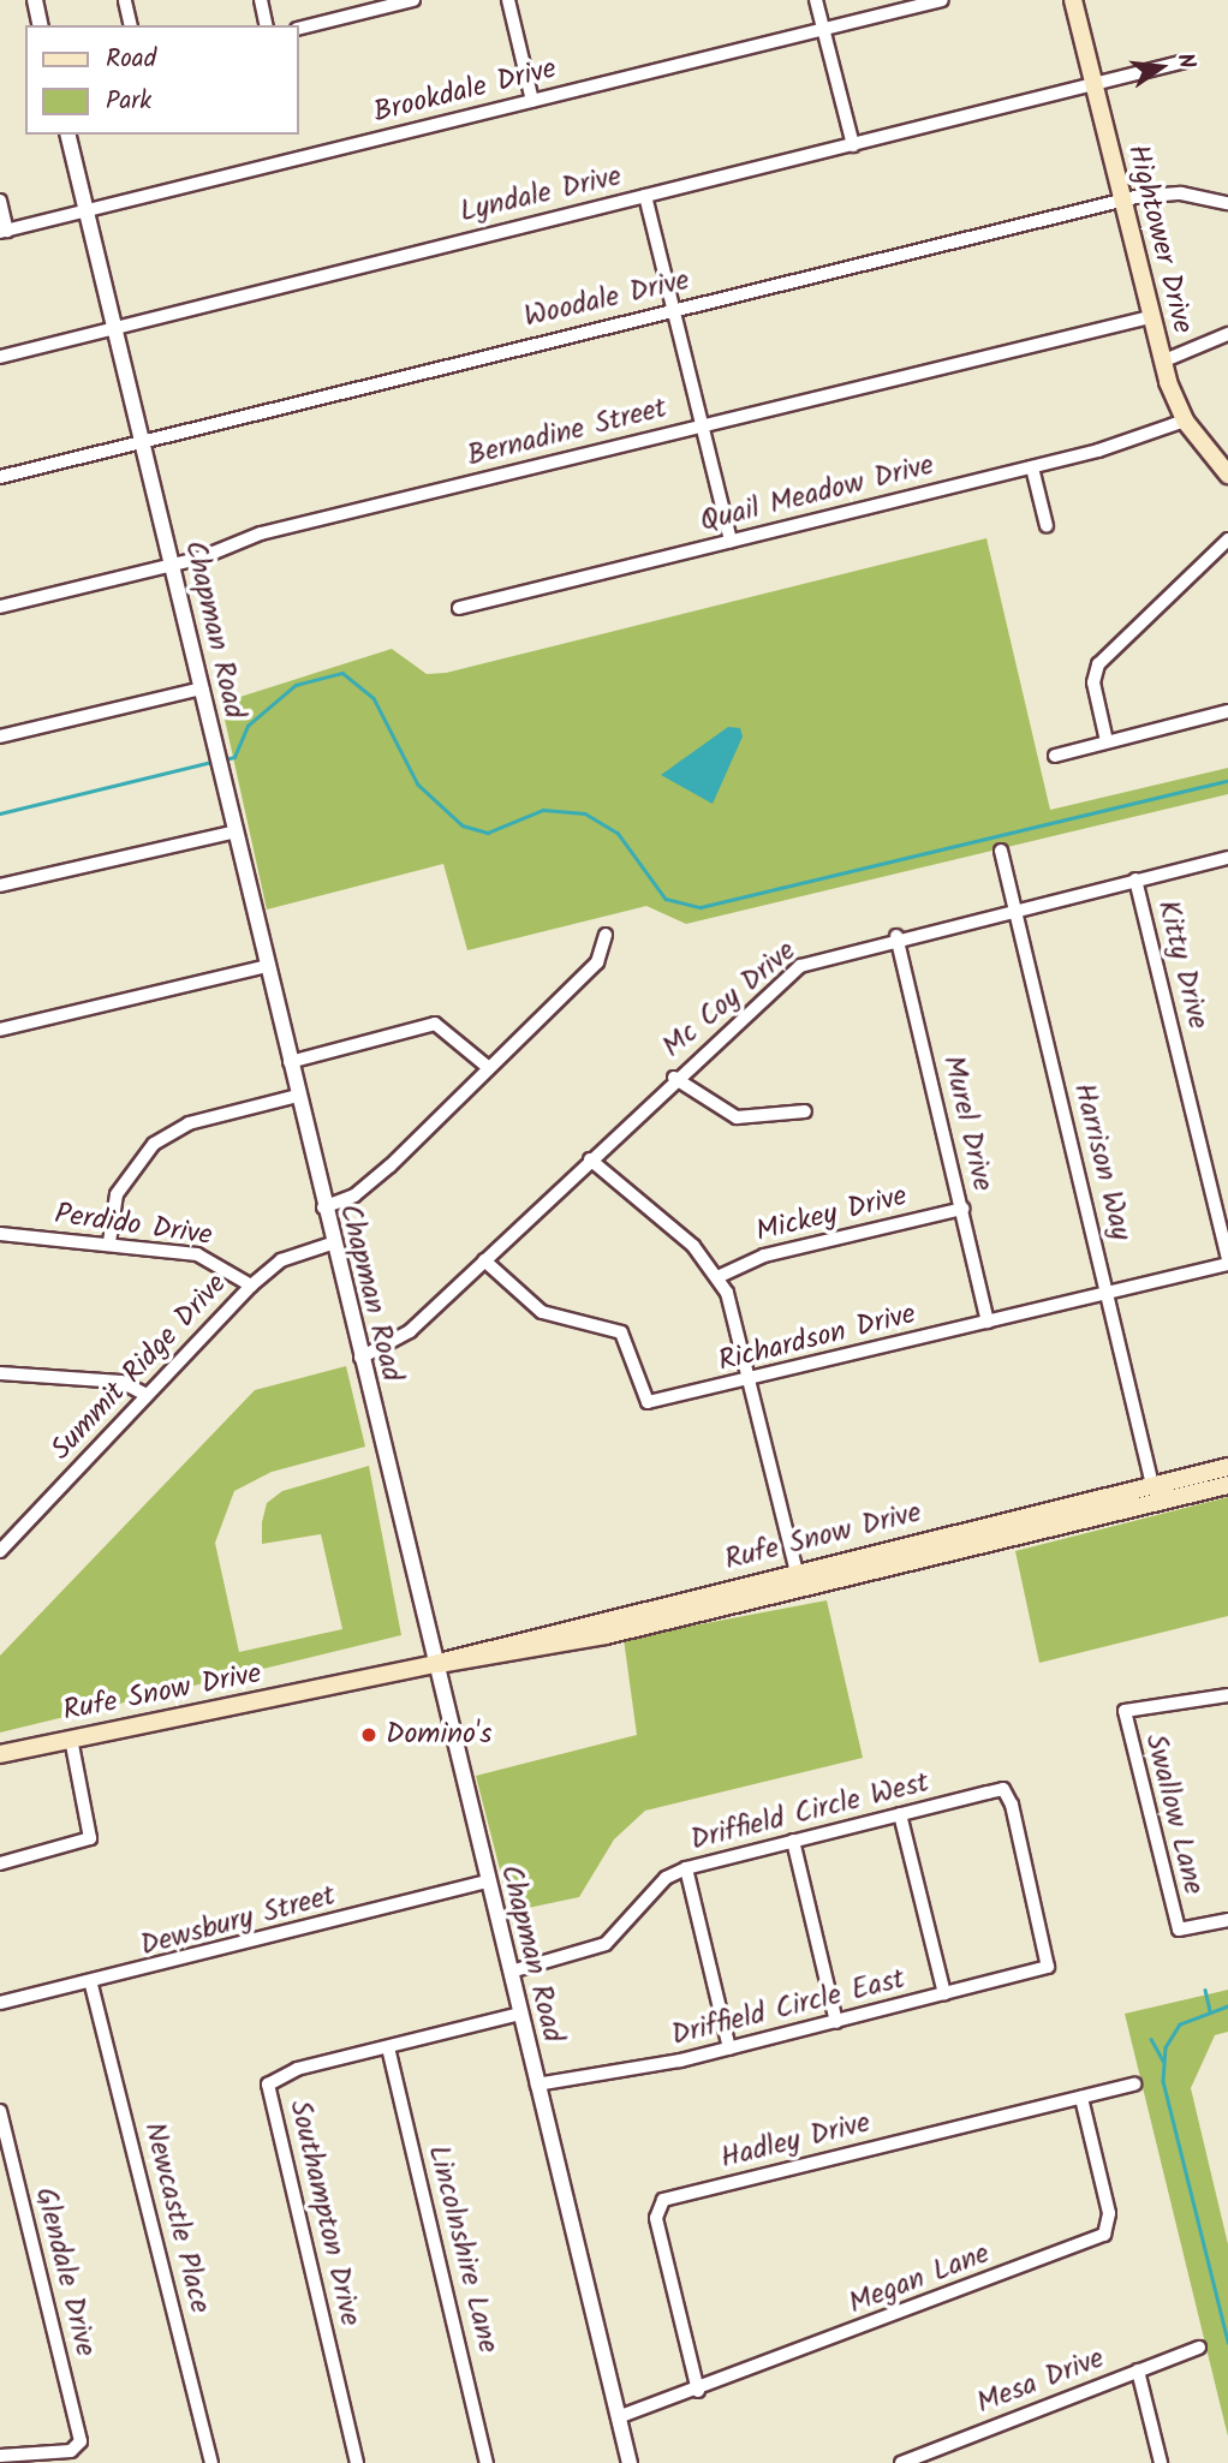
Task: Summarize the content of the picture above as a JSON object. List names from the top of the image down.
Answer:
{
  "streets": {
    "main road": ["Hightower Drive", "Rufe Snow Drive"],
    "street": [
      "Brookdale Drive",
      "Lyndale Drive",
      "Woodale Drive",
      "Bernadine Street",
      "Quail Meadow Drive",
      "Chapman Road",
      "Kitty Drive",
      "Mc Coy Drive",
      "Murel Drive",
      "Harrison Way",
      "Mickey Drive",
      "Perdido Drive",
      "Richardson Drive",
      "Summit Ridge Drive",
      "Driffield Circle West",
      "Swallow Lane",
      "Dewsbury Street",
      "Driffield Circle East",
      "Hadley Drive",
      "Southampton Drive",
      "Newcastle Place",
      "Lincolnshire Lane",
      "Glendale Drive",
      "Megan Lane",
      "Mesa Drive"
    ]
  },
  "crossings": [
    ["Brookdale Drive", "Chapman Road"],
    ["Lyndale Drive", "Hightower Drive"],
    ["Lyndale Drive", "Chapman Road"],
    ["Hightower Drive", "Woodale Drive"],
    ["Hightower Drive", "Bernadine Street"],
    ["Hightower Drive", "Quail Meadow Drive"],
    ["Woodale Drive", "Chapman Road"],
    ["Bernadine Street", "Chapman Road"],
    ["Chapman Road", "Mc Coy Drive"],
    ["Chapman Road", "Summit Ridge Drive"],
    ["Chapman Road", "Rufe Snow Drive"],
    ["Chapman Road", "Driffield Circle West"],
    ["Chapman Road", "Dewsbury Street"],
    ["Chapman Road", "Driffield Circle East"],
    ["Chapman Road", "Southampton Drive"],
    ["Chapman Road", "Megan Lane"],
    ["Kitty Drive", "Mc Coy Drive"],
    ["Kitty Drive", "Richardson Drive"],
    ["Mc Coy Drive", "Murel Drive"],
    ["Mc Coy Drive", "Harrison Way"],
    ["Mc Coy Drive", "Richardson Drive"],
    ["Murel Drive", "Mickey Drive"],
    ["Murel Drive", "Richardson Drive"],
    ["Harrison Way", "Richardson Drive"],
    ["Harrison Way", "Rufe Snow Drive"],
    ["Perdido Drive", "Summit Ridge Drive"],
    ["Driffield Circle West", "Driffield Circle East"],
    ["Dewsbury Street", "Newcastle Place"],
    ["Hadley Drive", "Megan Lane"],
    ["Southampton Drive", "Lincolnshire Lane"]
  ],
  "places": ["Domino's"],
  "legend": ["Road", "Park"],
  "north": "right"
}
